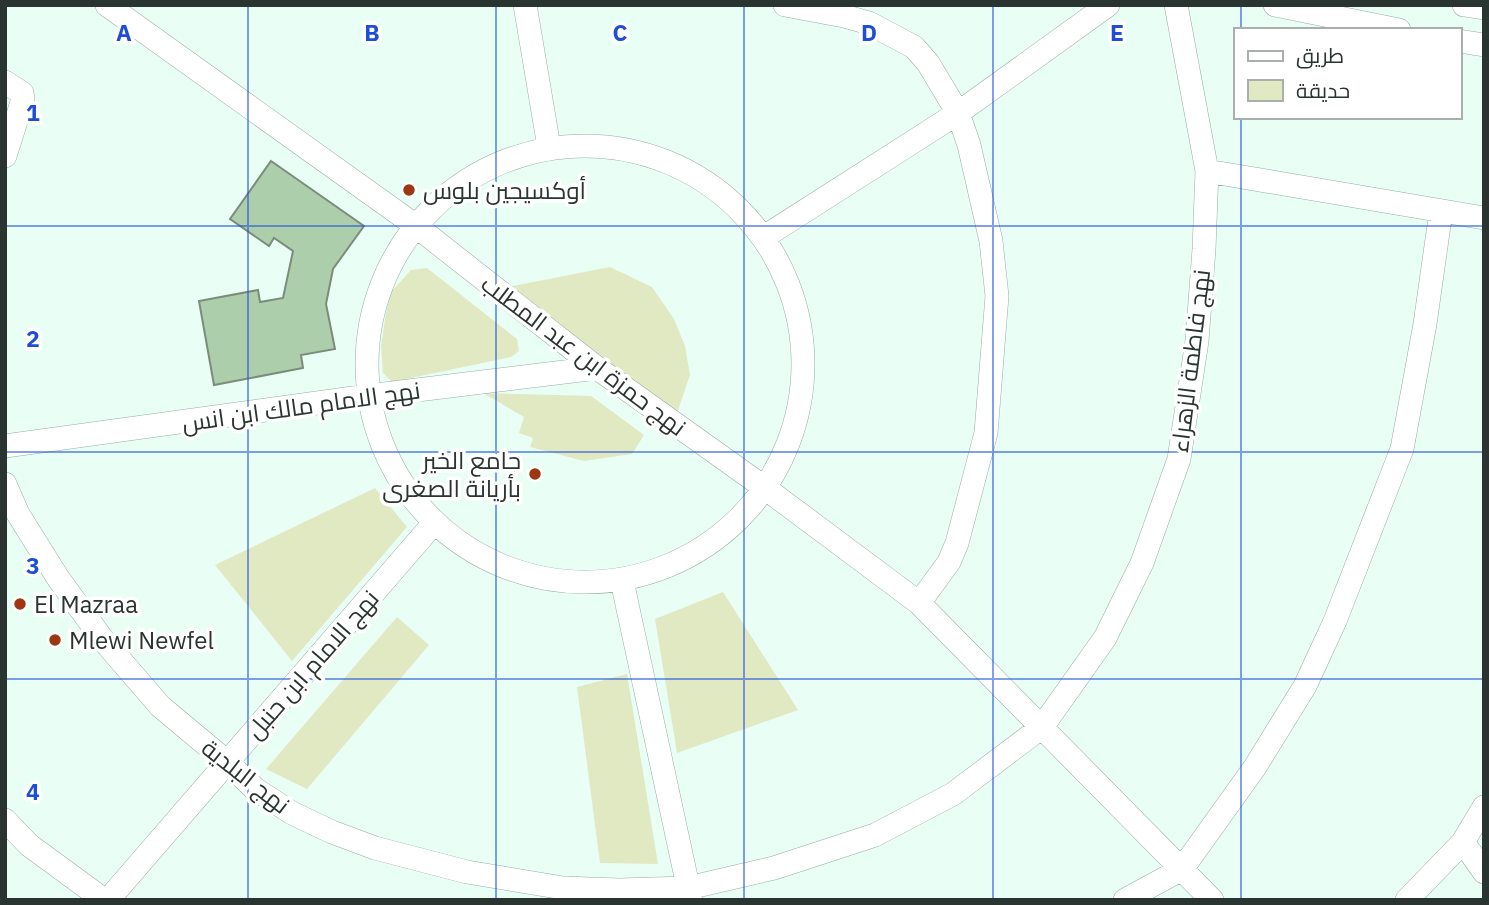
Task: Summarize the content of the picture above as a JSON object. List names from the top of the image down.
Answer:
{
  "streets": {
    "street": [
      "نهج حمزة ابن عبد المطلب",
      "نهج فاطمة الزهراء",
      "نهج الامام مالك ابن انس",
      "نهج الامام ابن حنبل",
      "نهج البلدية"
    ]
  },
  "crossings": [
    ["نهج حمزة ابن عبد المطلب", "نهج فاطمة الزهراء"],
    ["نهج حمزة ابن عبد المطلب", "نهج الامام مالك ابن انس"],
    ["نهج فاطمة الزهراء", "نهج البلدية"],
    ["نهج الامام ابن حنبل", "نهج البلدية"]
  ],
  "places": [
    "أوكسيجين بلوس",
    "جامع الخير بأريانة الصغرى",
    "El Mazraa",
    "Mlewi Newfel"
  ],
  "legend": ["طريق", "حديقة"],
  "grid": {
    "columns": [
      "A",
      "B",
      "C",
      "D",
      "E"
    ],
    "rows": [
      "1",
      "2",
      "3",
      "4"
    ]
  }
}
